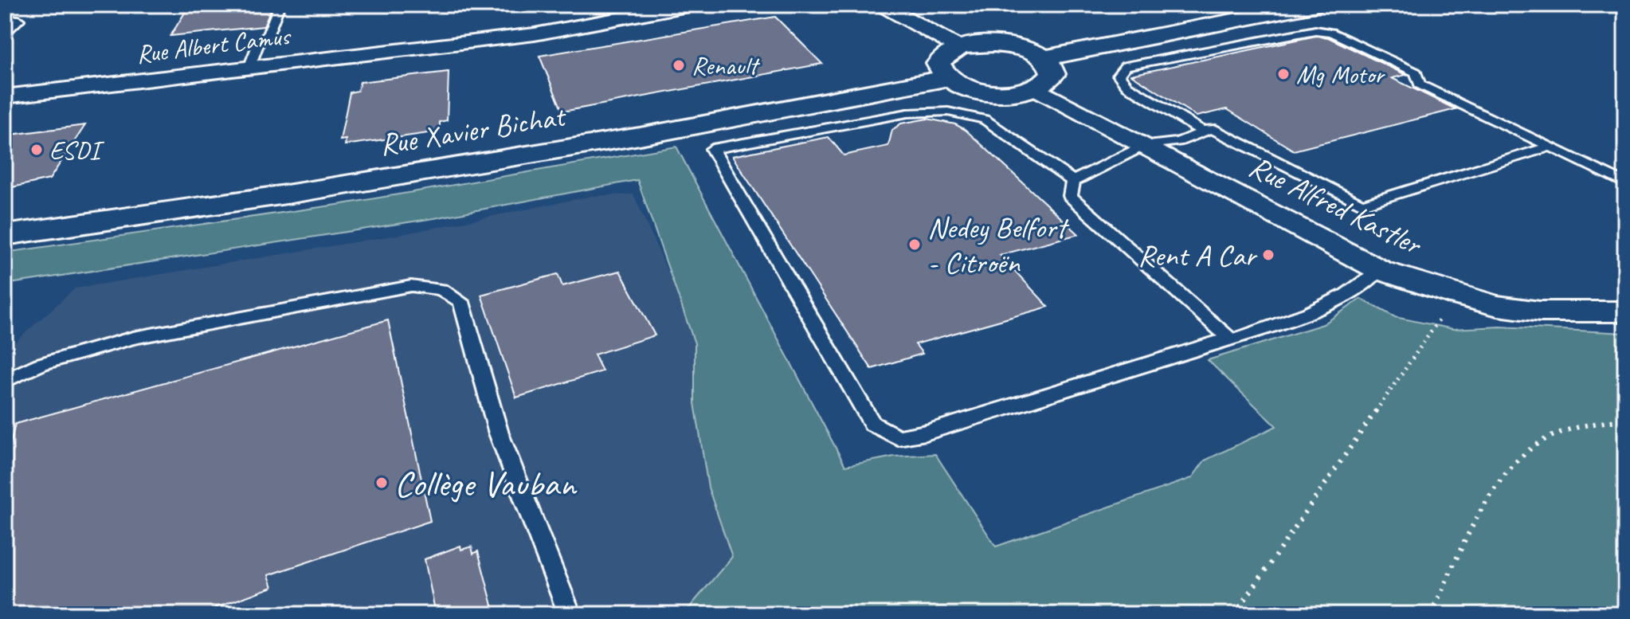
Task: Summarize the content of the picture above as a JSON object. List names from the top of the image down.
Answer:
{
  "streets": {
    "main road": ["Rue Xavier Bichat"],
    "street": ["Rue Albert Camus", "Rue Alfred Kastler"]
  },
  "places": [
    "Renault",
    "Mg Motor",
    "ESDI",
    "Nedey Belfort - Citroën",
    "Rent A Car",
    "Collège Vauban"
  ]
}
